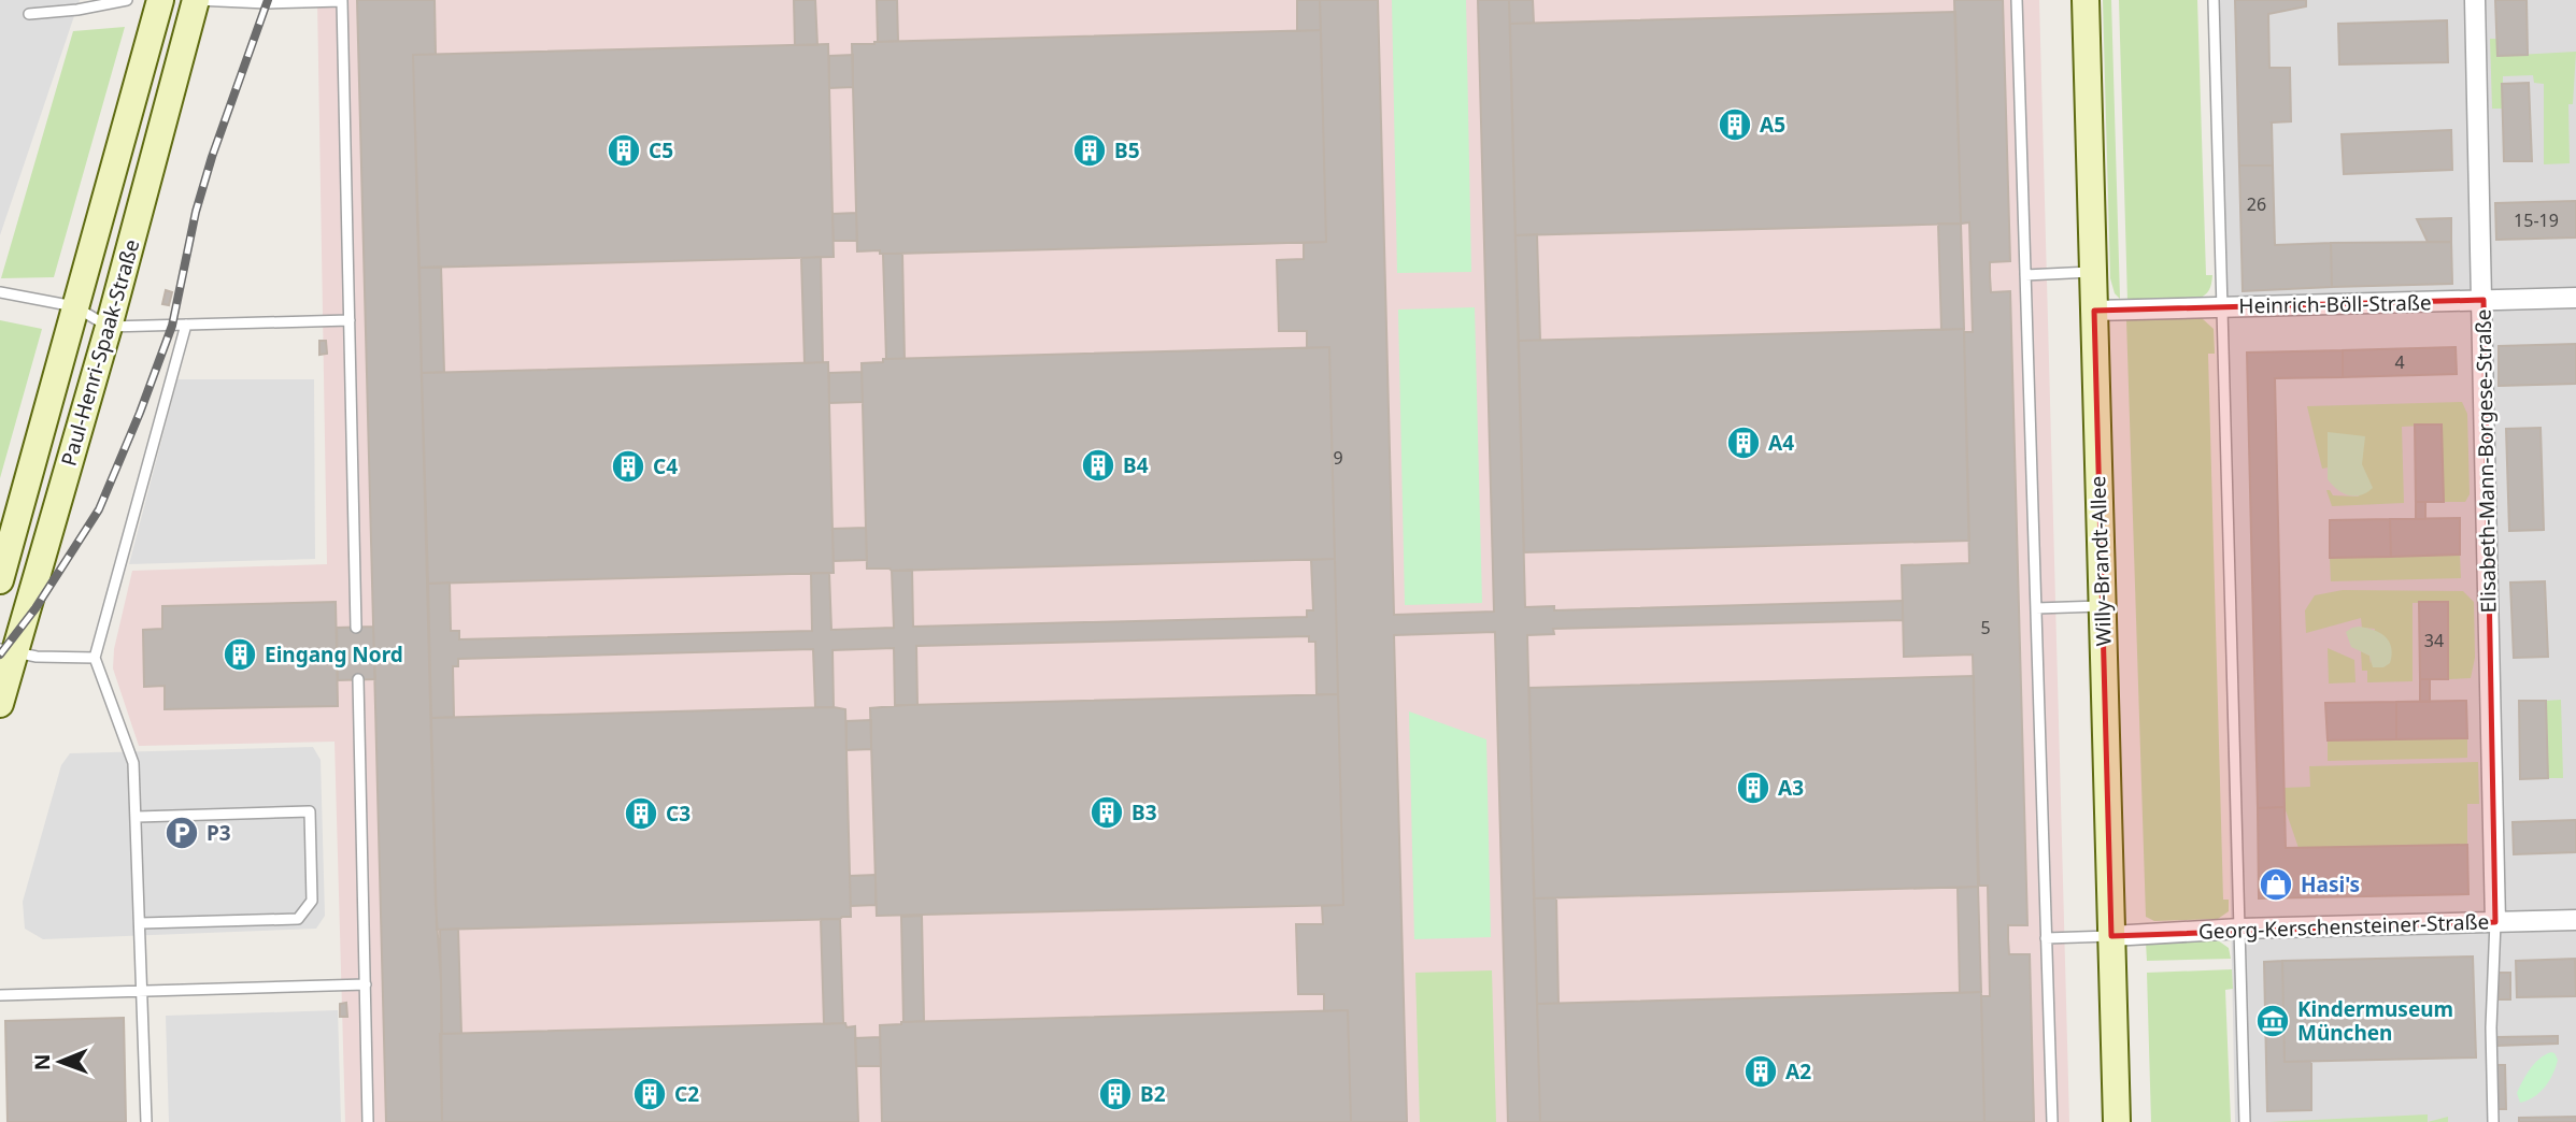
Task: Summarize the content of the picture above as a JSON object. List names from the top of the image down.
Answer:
{
  "streets": {
    "main road": ["Paul-Henri-Spaak-Straße", "Willy-Brandt-Allee"],
    "street": ["Heinrich-Böll-Straße", "Elisabeth-Mann-Borgese-Straße", "Georg-Kerschensteiner-Straße"]
  },
  "crossings": [
    ["Heinrich-Böll-Straße", "Elisabeth-Mann-Borgese-Straße"],
    ["Heinrich-Böll-Straße", "Willy-Brandt-Allee"],
    ["Elisabeth-Mann-Borgese-Straße", "Georg-Kerschensteiner-Straße"],
    ["Willy-Brandt-Allee", "Georg-Kerschensteiner-Straße"]
  ],
  "places": {
    "building": [
      "A5",
      "C5",
      "B5",
      "A4",
      "B4",
      "C4",
      "Eingang Nord",
      "A3",
      "B3",
      "C3",
      "A2",
      "C2",
      "B2"
    ],
    "parking": ["P3"],
    "shop": ["Hasi's"],
    "museum": ["Kindermuseum München"]
  },
  "house_numbers": [
    "26",
    "15-19",
    "4",
    "9",
    "5",
    "34"
  ],
  "north": "left"
}
